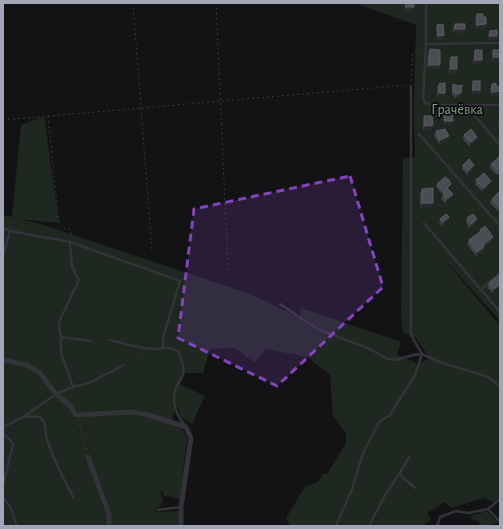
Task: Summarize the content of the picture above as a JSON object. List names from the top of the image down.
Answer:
{
  "parks": ["Грачёвка"]
}
